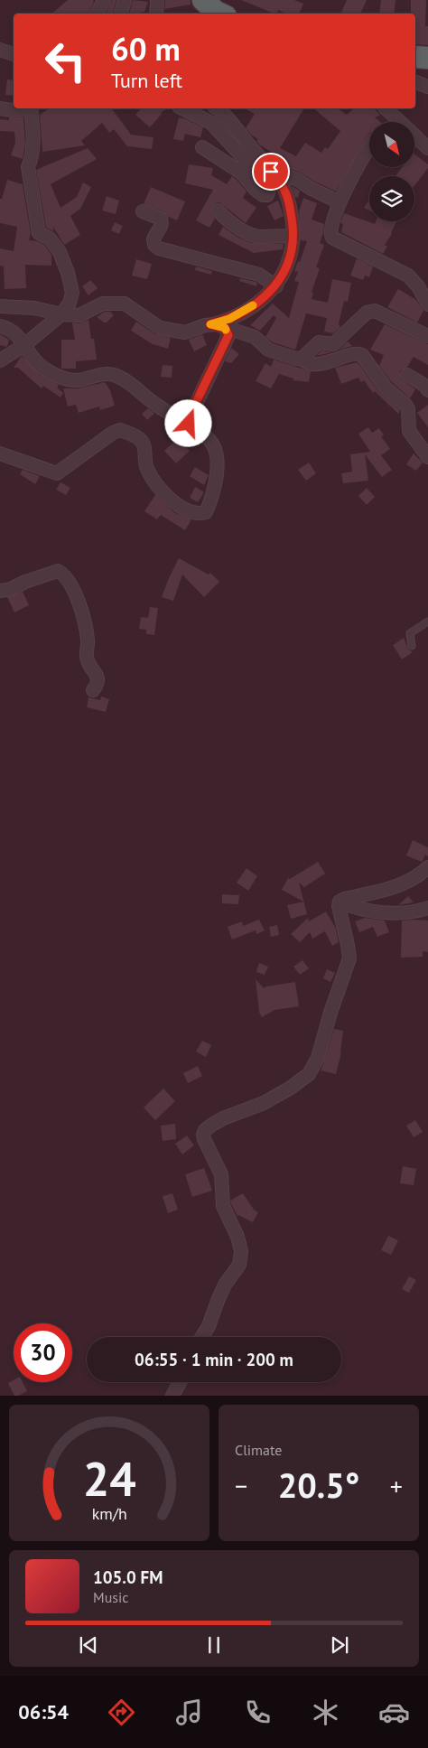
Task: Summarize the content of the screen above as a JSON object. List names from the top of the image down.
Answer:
{
  "north": "bottom right",
  "page": {
    "turn": ["60 m", "Turn left"],
    "limit": "30",
    "trip": "06:55 · 1 min · 200 m",
    "tile": "Climate",
    "heat": ["−", "20.5°", "+"],
    "song": ["105.0 FM", "Music"],
    "tabs": "06:54",
    "gauge": ["24", "km/h"]
  }
}
